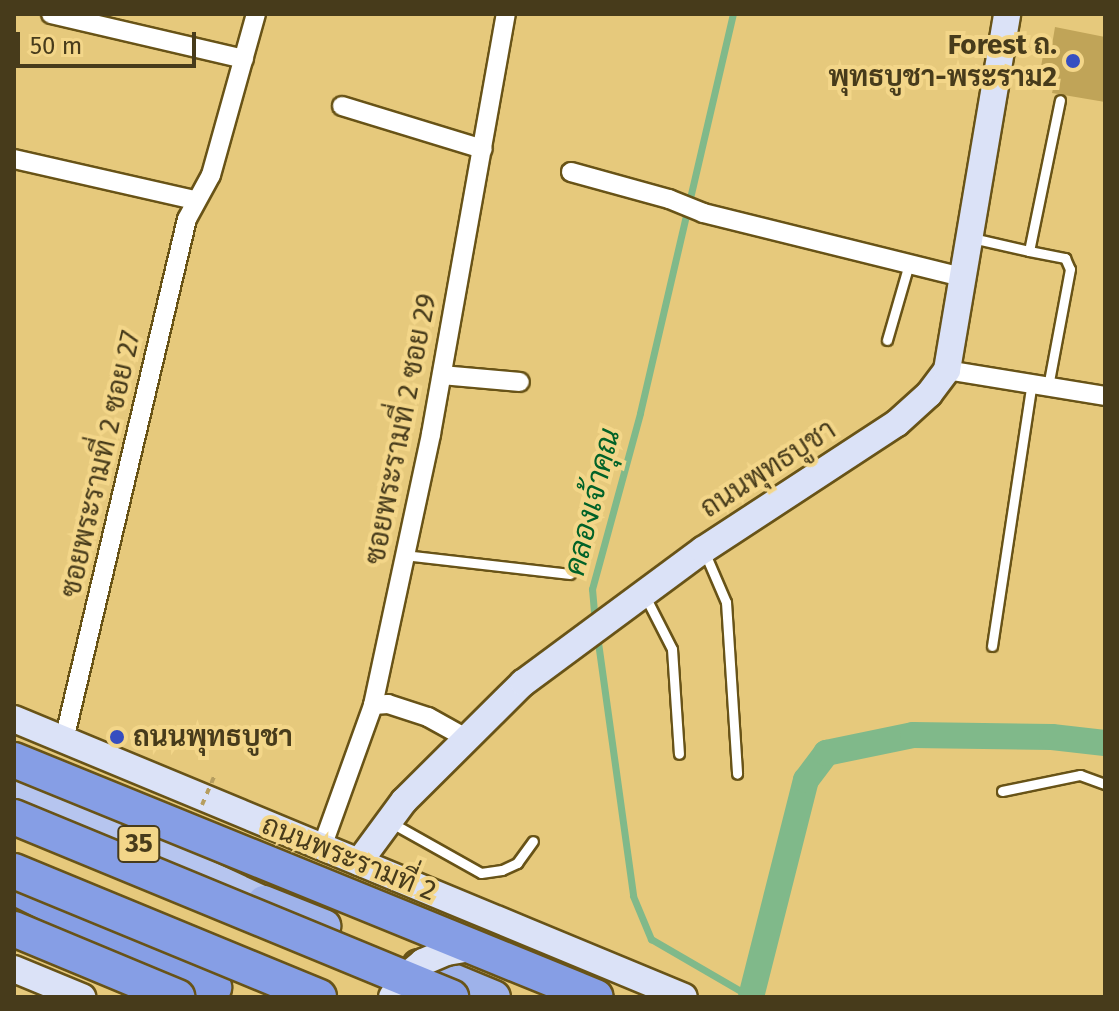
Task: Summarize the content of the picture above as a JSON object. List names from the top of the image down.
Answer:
{
  "streets": {
    "highway": ["35"],
    "main road": ["ถนนพุทธบูชา", "ถนนพระรามที่ 2"],
    "street": ["ซอยพระรามที่ 2 ซอย 29", "ซอยพระรามที่ 2 ซอย 27"]
  },
  "crossings": [
    ["ซอยพระรามที่ 2 ซอย 29", "ถนนพระรามที่ 2"],
    ["ซอยพระรามที่ 2 ซอย 27", "ถนนพระรามที่ 2"],
    ["ถนนพุทธบูชา", "ถนนพระรามที่ 2"]
  ],
  "water": ["คลองเจ้าคุณ"],
  "places": ["Forest ถ. พุทธบูชา-พระราม2", "ถนนพุทธบูชา"],
  "scale_bar": "50 m"
}
